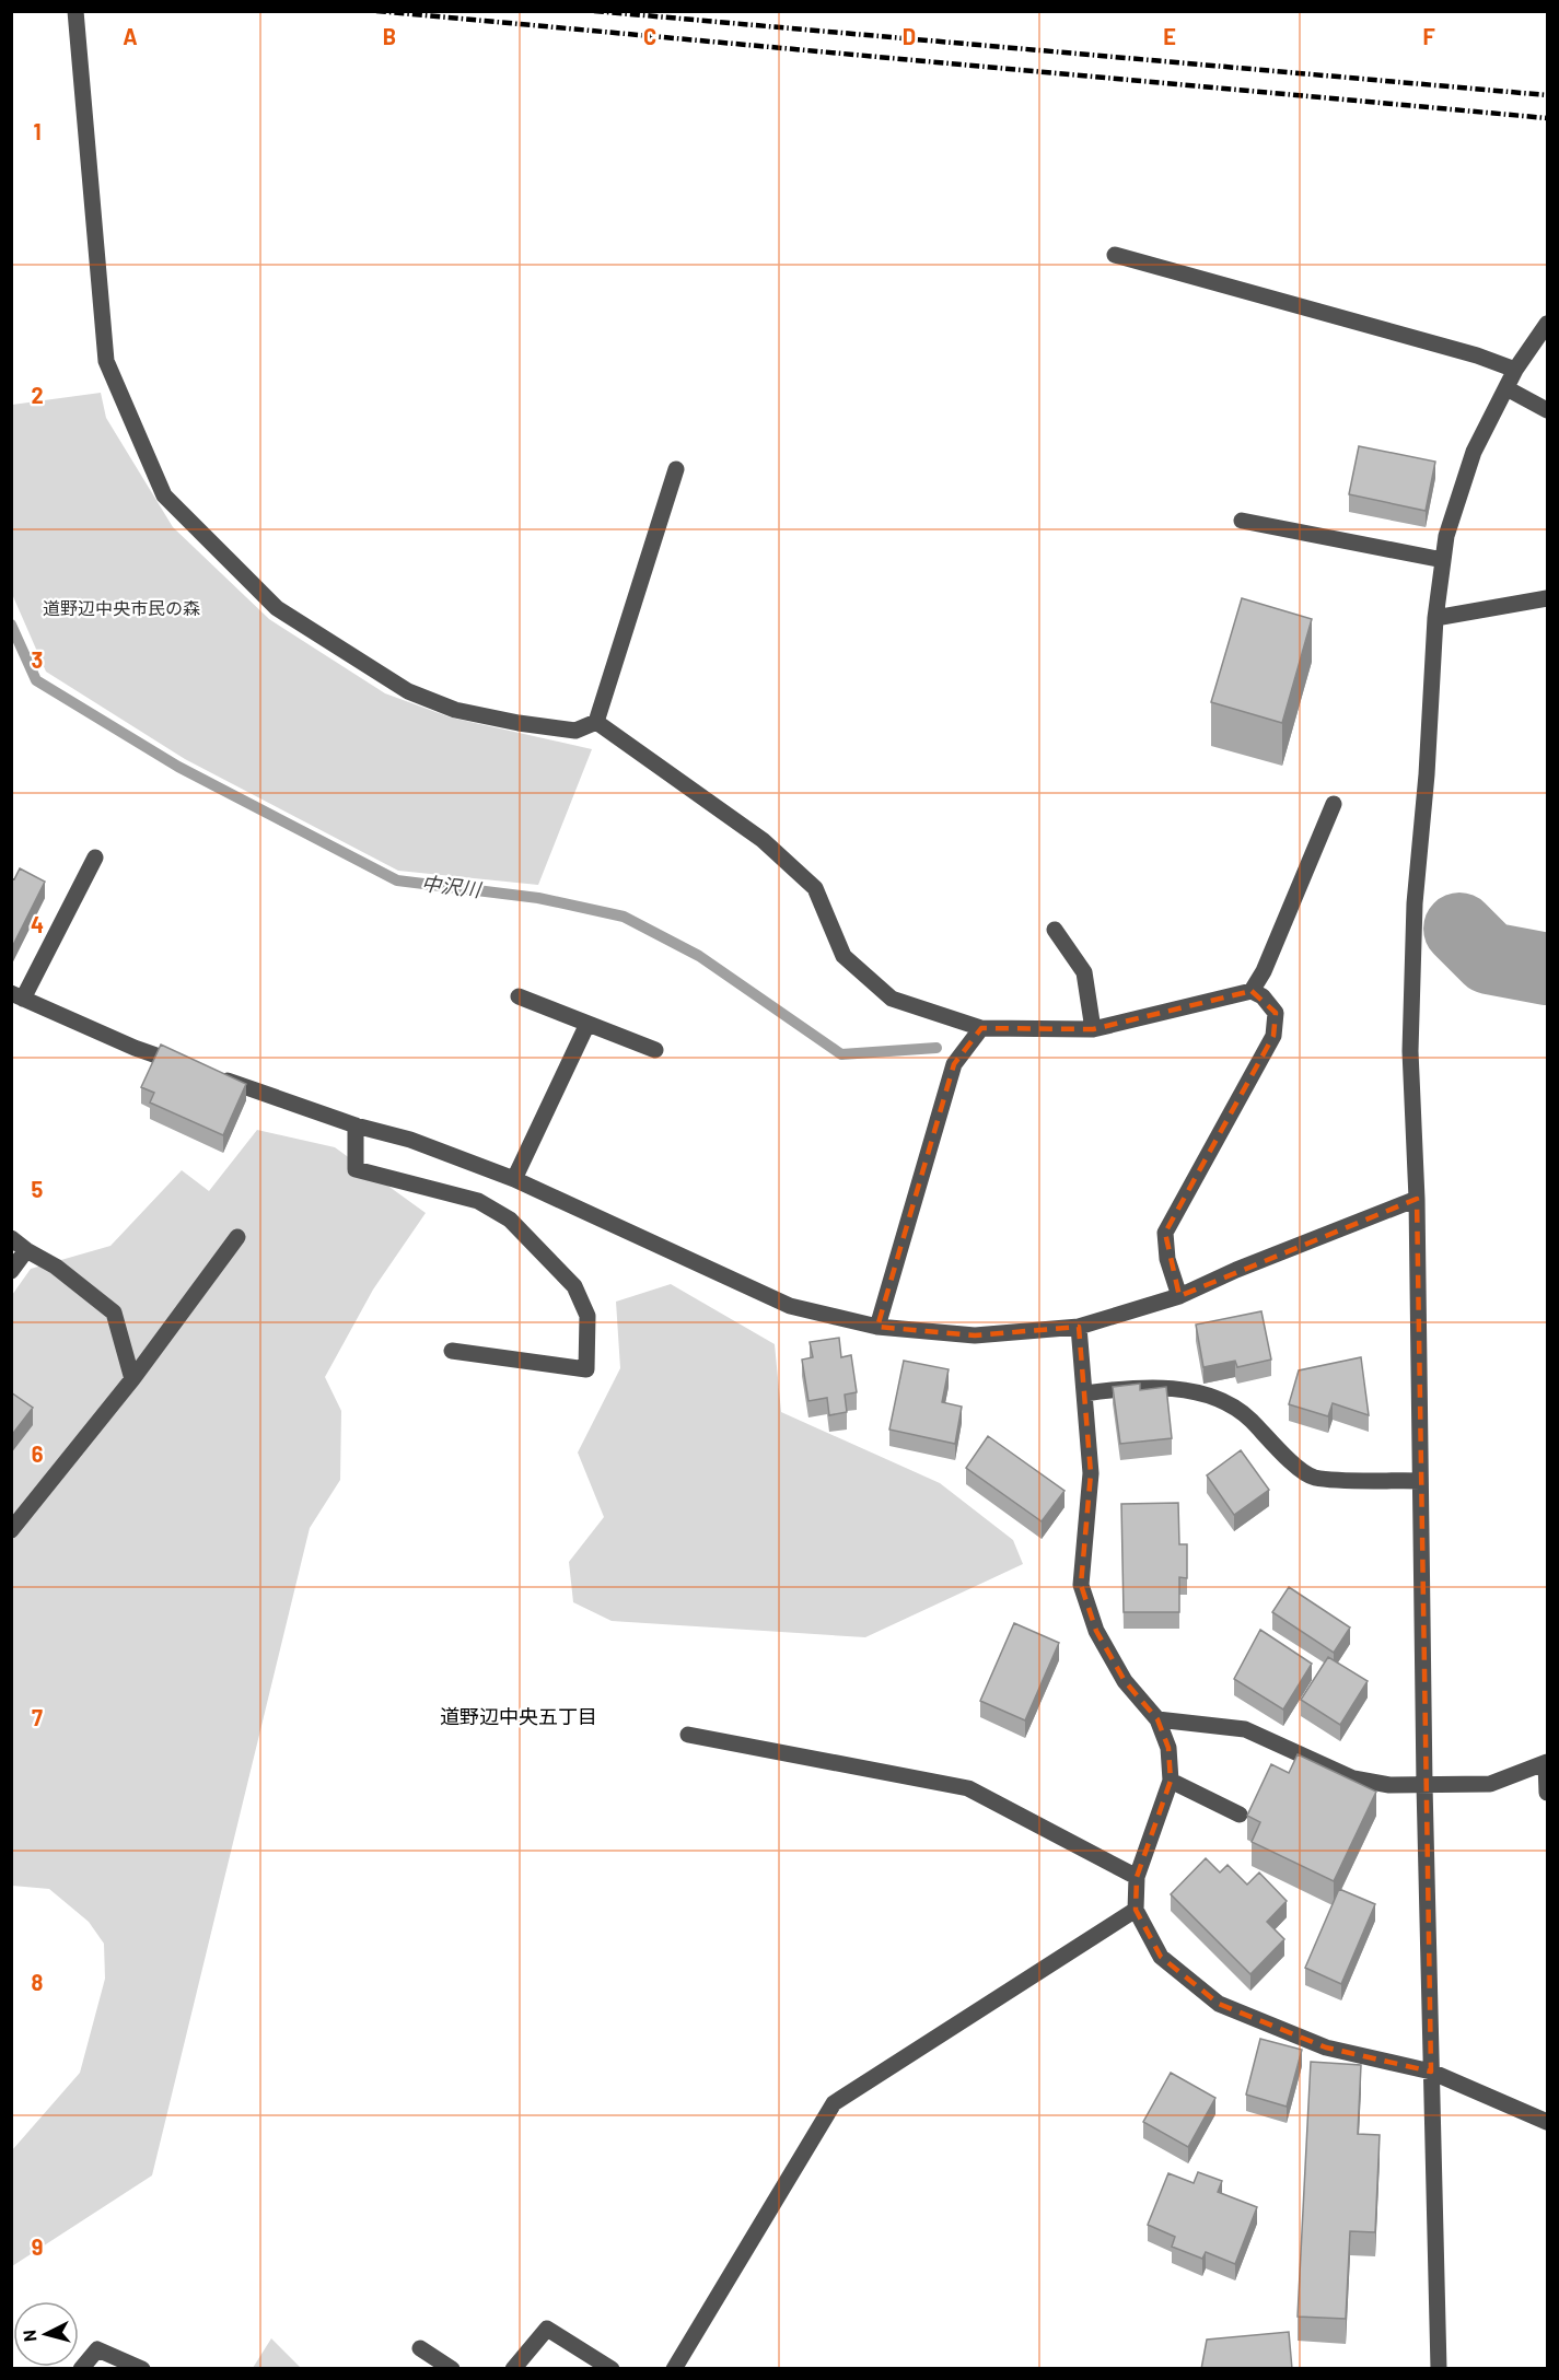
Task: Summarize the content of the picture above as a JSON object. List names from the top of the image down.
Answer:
{
  "districts": ["道野辺中央五丁目"],
  "water": ["中沢川"],
  "parks": ["道野辺中央市民の森"],
  "north": "left",
  "grid": {
    "columns": [
      "A",
      "B",
      "C",
      "D",
      "E",
      "F"
    ],
    "rows": [
      "1",
      "2",
      "3",
      "4",
      "5",
      "6",
      "7",
      "8",
      "9"
    ]
  }
}
